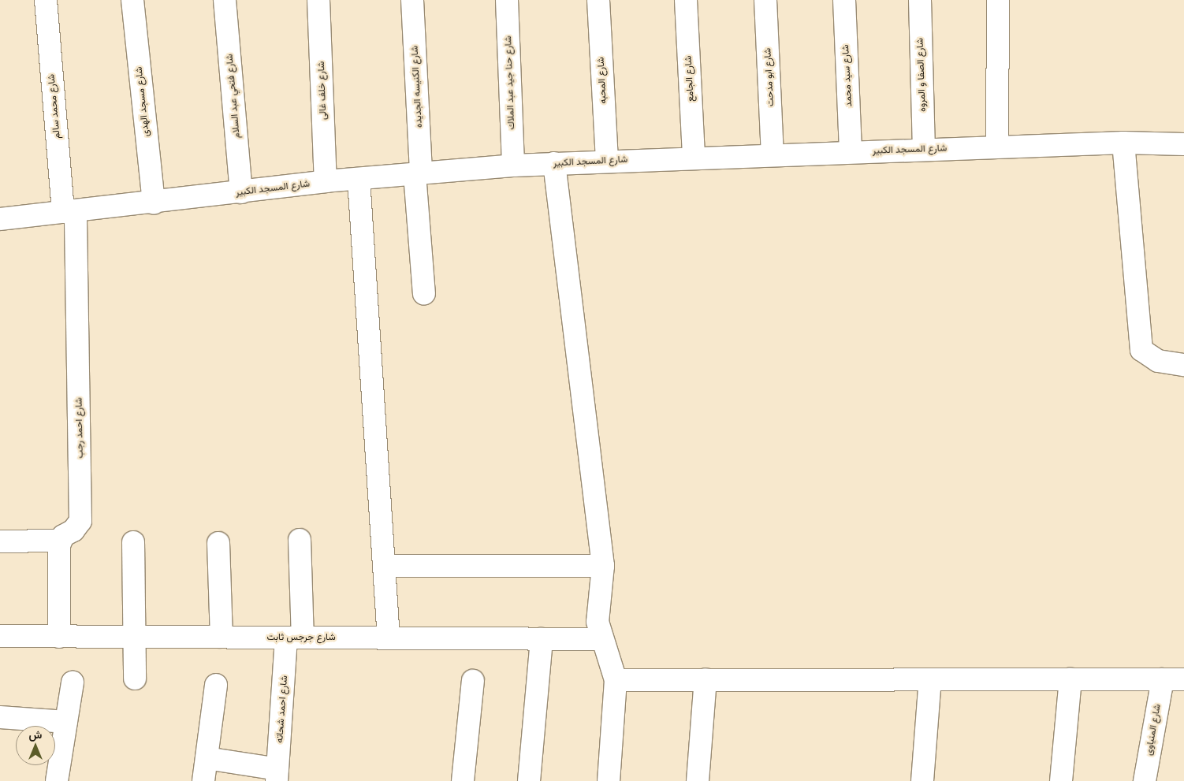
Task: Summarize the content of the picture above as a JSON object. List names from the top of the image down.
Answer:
{
  "streets": {
    "street": [
      "شارع الصفا و المروه",
      "شارع سيد محمد",
      "شارع ابو مدحت",
      "شارع الجامع",
      "شارع المحبه",
      "شارع حنا جيد عبد الملاك",
      "شارع الكنيسه الجديده",
      "شارع خلف غالى",
      "شارع فتحي عبد السلام",
      "شارع مسجد الهدى",
      "شارع محمد سالم",
      "شارع المسجد الكبير",
      "شارع احمد رجب",
      "شارع جرجس ثابت",
      "شارع احمد شحاته",
      "شارع المنياوى"
    ]
  },
  "crossings": [
    ["شارع الصفا و المروه", "شارع المسجد الكبير"],
    ["شارع سيد محمد", "شارع المسجد الكبير"],
    ["شارع ابو مدحت", "شارع المسجد الكبير"],
    ["شارع الجامع", "شارع المسجد الكبير"],
    ["شارع المحبه", "شارع المسجد الكبير"],
    ["شارع حنا جيد عبد الملاك", "شارع المسجد الكبير"],
    ["شارع الكنيسه الجديده", "شارع المسجد الكبير"],
    ["شارع خلف غالى", "شارع المسجد الكبير"],
    ["شارع فتحي عبد السلام", "شارع المسجد الكبير"],
    ["شارع مسجد الهدى", "شارع المسجد الكبير"],
    ["شارع محمد سالم", "شارع المسجد الكبير"],
    ["شارع محمد سالم", "شارع احمد رجب"],
    ["شارع المسجد الكبير", "شارع احمد رجب"],
    ["شارع جرجس ثابت", "شارع احمد شحاته"]
  ],
  "north": "top"
}
